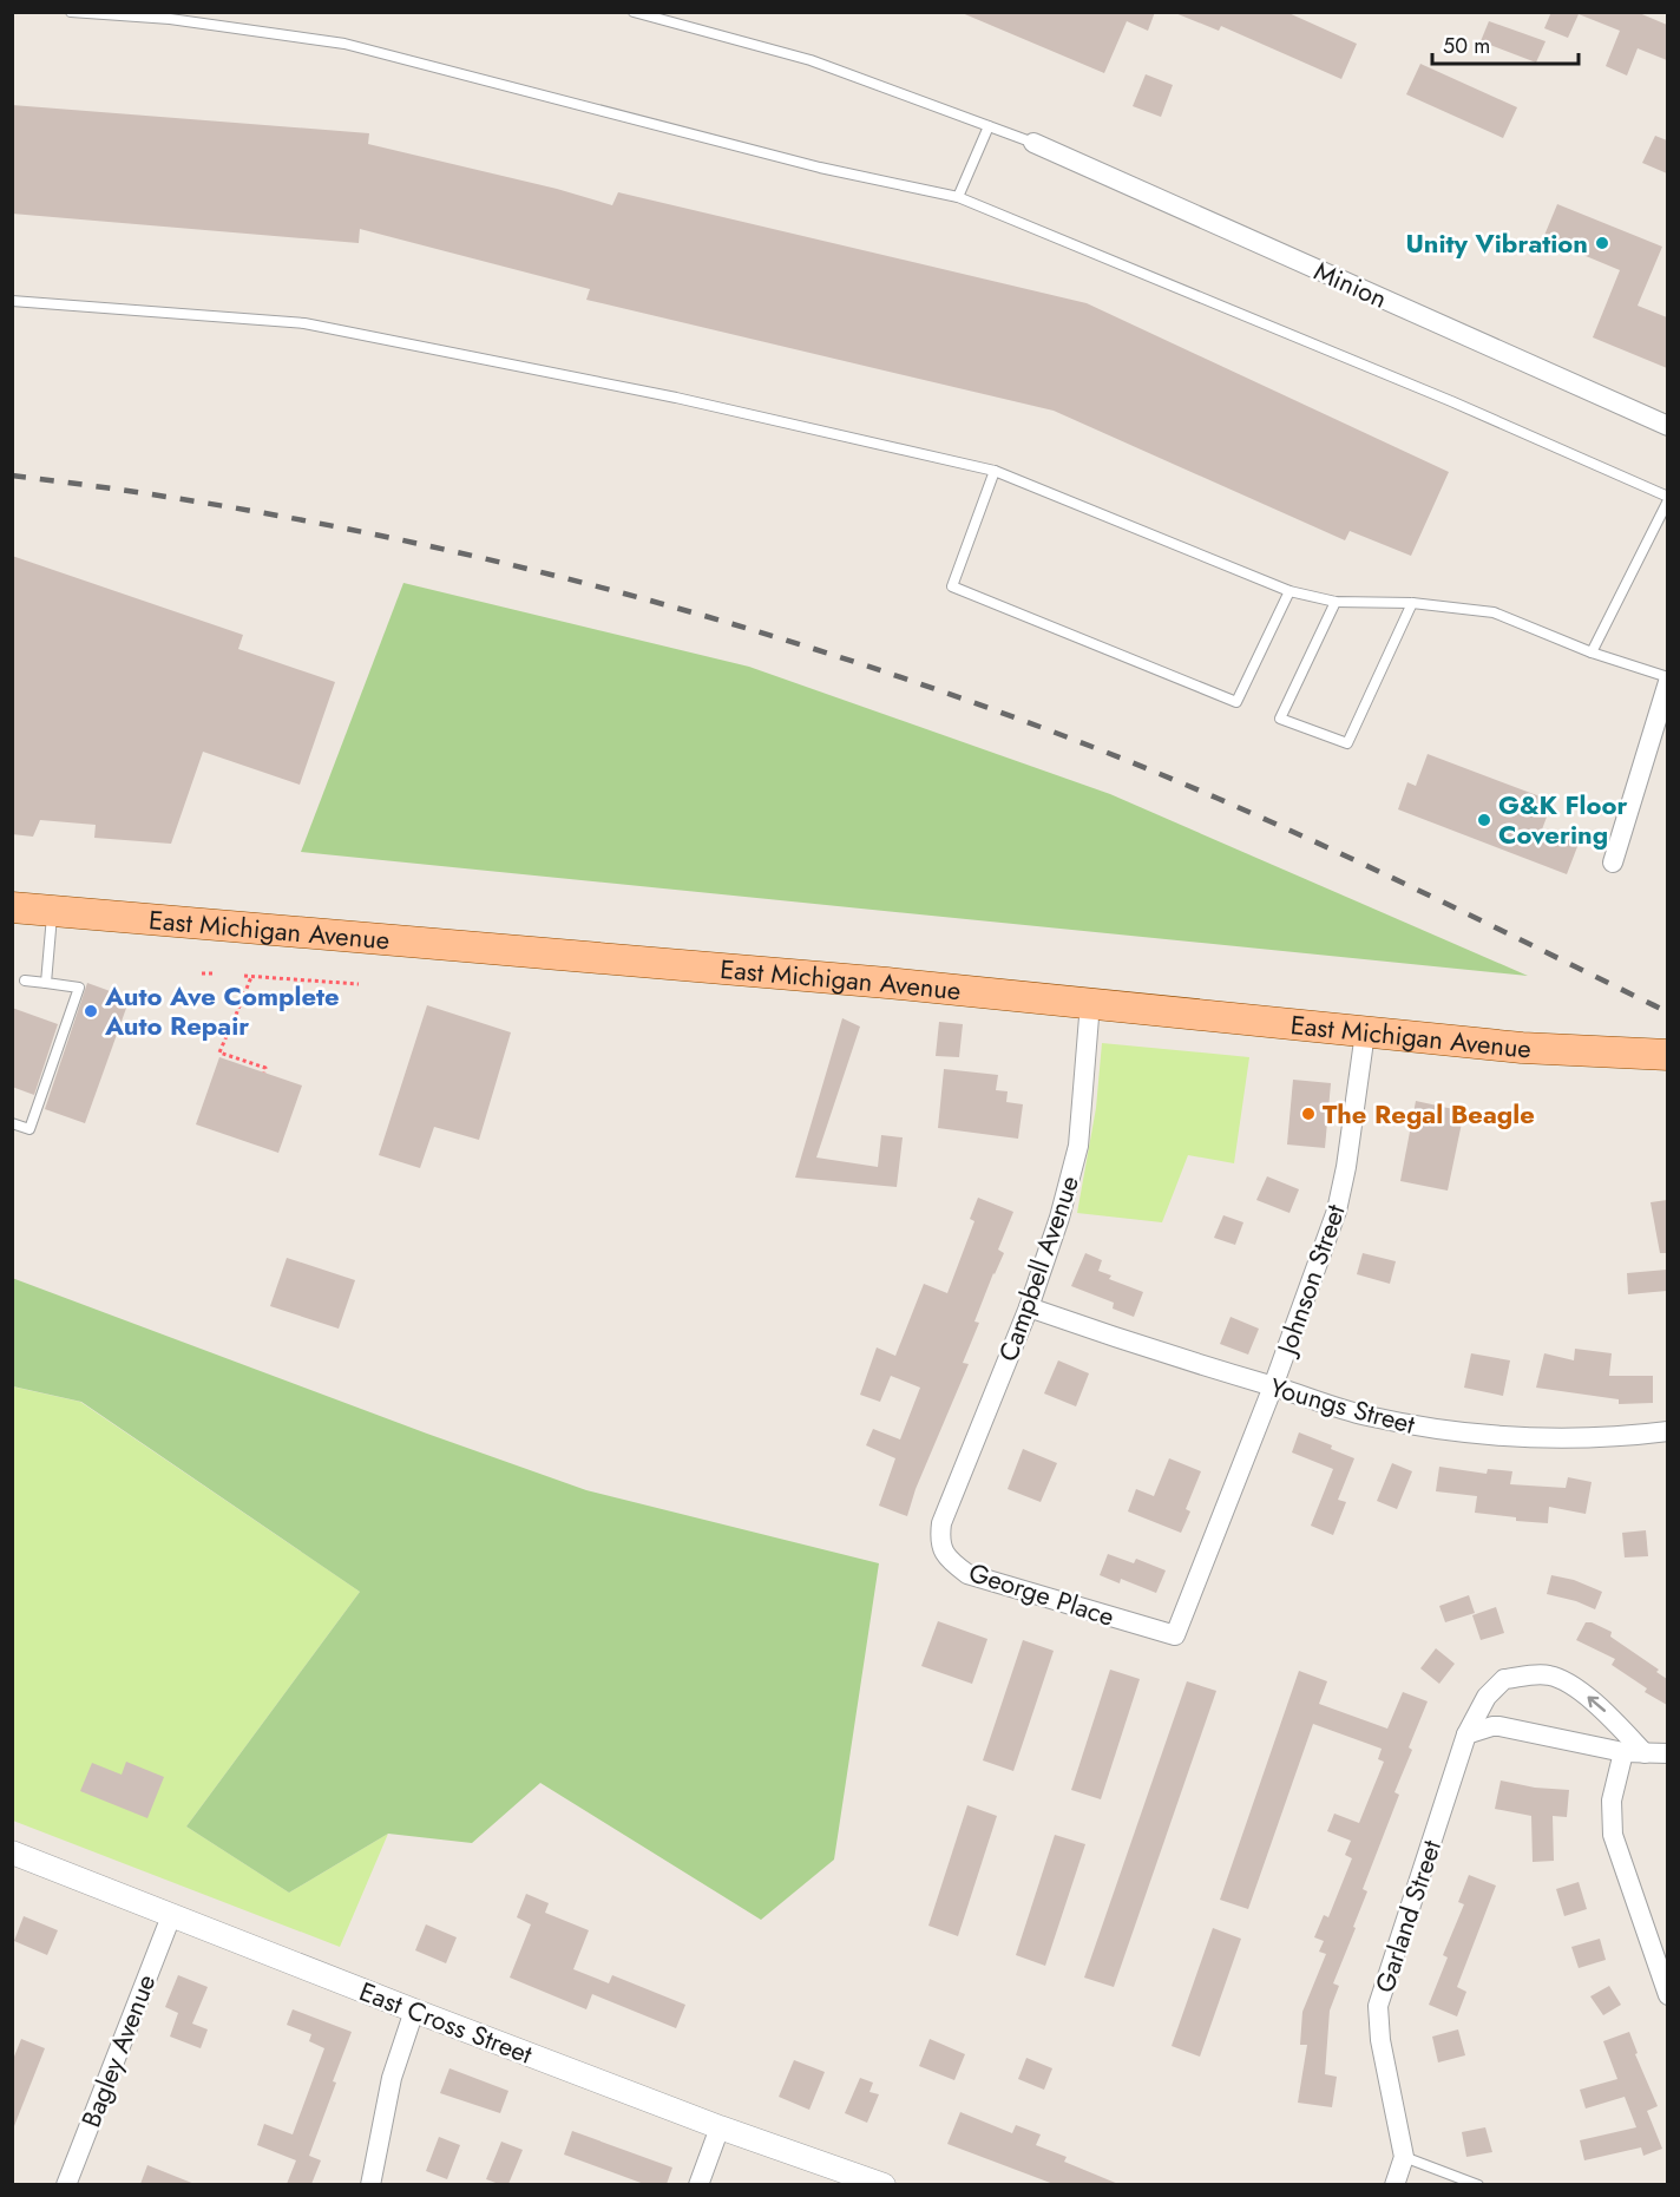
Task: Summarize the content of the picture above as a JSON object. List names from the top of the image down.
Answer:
{
  "streets": {
    "main road": ["East Michigan Avenue"],
    "street": [
      "Minion",
      "Campbell Avenue",
      "Johnson Street",
      "Youngs Street",
      "George Place",
      "Garland Street",
      "East Cross Street",
      "Bagley Avenue"
    ]
  },
  "crossings": [
    ["East Michigan Avenue", "Campbell Avenue"],
    ["East Michigan Avenue", "Johnson Street"],
    ["Campbell Avenue", "Youngs Street"],
    ["Campbell Avenue", "George Place"],
    ["Johnson Street", "Youngs Street"],
    ["Johnson Street", "George Place"],
    ["East Cross Street", "Bagley Avenue"]
  ],
  "places": [
    "Unity Vibration",
    "G&K Floor Covering",
    "Auto Ave Complete Auto Repair",
    "The Regal Beagle"
  ],
  "scale_bar": "50 m"
}
